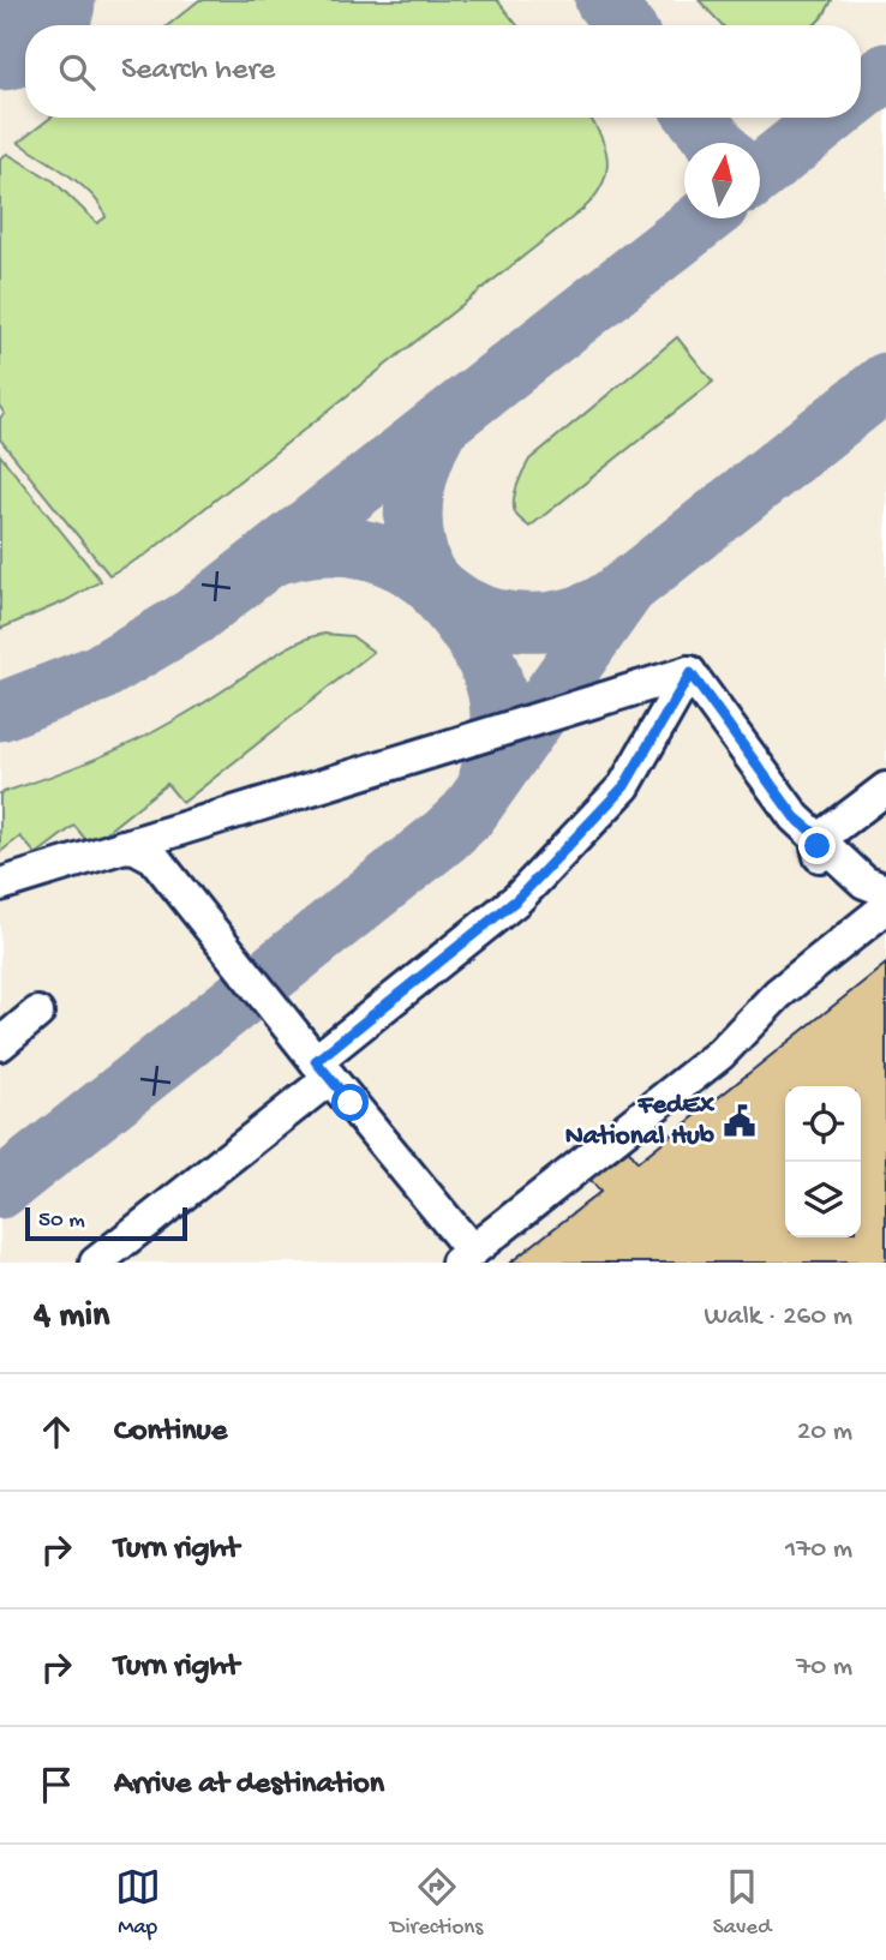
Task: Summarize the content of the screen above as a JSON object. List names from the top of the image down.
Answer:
{
  "places": {
    "public building": ["FedEx National Hub"]
  },
  "scale_bar": "50 m",
  "north": "top",
  "page": {
    "search": "Search here",
    "scale": "50 m",
    "heading": ["4 min", "Walk · 260 m"],
    "list": [
      ["Continue", "20 m"],
      ["Turn right", "170 m"],
      ["Turn right", "70 m"],
      "Arrive at destination"
    ],
    "nav": ["Map", "Directions", "Saved"]
  }
}
